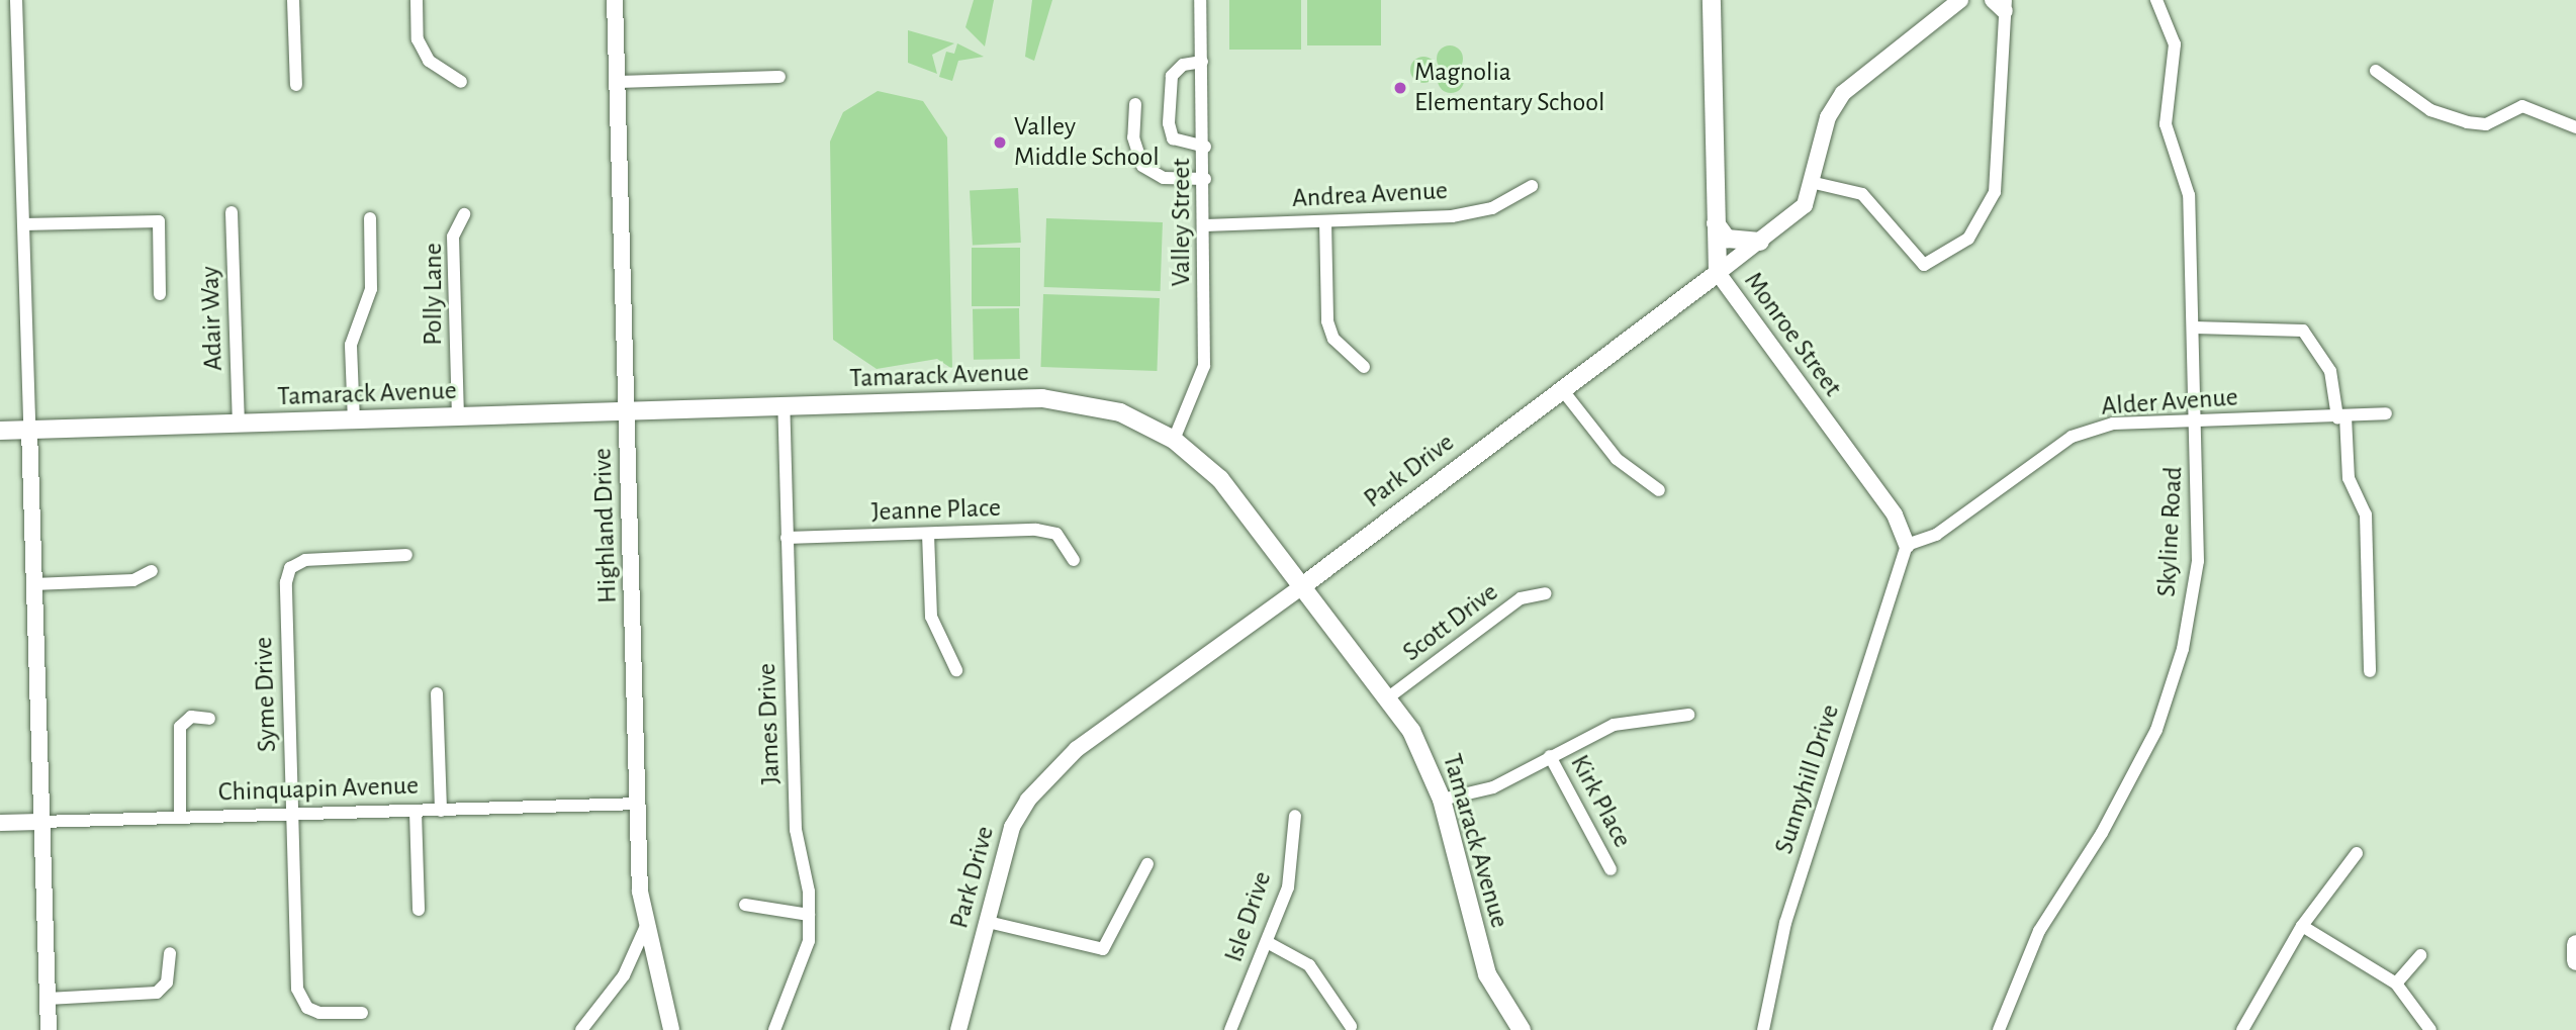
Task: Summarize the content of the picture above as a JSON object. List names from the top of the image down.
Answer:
{
  "streets": {
    "main road": ["Monroe Street", "Tamarack Avenue", "Park Drive"],
    "street": [
      "Andrea Avenue",
      "Valley Street",
      "Polly Lane",
      "Adair Way",
      "Alder Avenue",
      "Jeanne Place",
      "Highland Drive",
      "Skyline Road",
      "Scott Drive",
      "Syme Drive",
      "James Drive",
      "Sunnyhill Drive",
      "Chinquapin Avenue",
      "Kirk Place",
      "Isle Drive"
    ]
  },
  "crossings": [
    ["Andrea Avenue", "Valley Street"],
    ["Valley Street", "Tamarack Avenue"],
    ["Polly Lane", "Tamarack Avenue"],
    ["Adair Way", "Tamarack Avenue"],
    ["Monroe Street", "Alder Avenue"],
    ["Monroe Street", "Park Drive"],
    ["Monroe Street", "Sunnyhill Drive"],
    ["Tamarack Avenue", "Park Drive"],
    ["Tamarack Avenue", "Highland Drive"],
    ["Tamarack Avenue", "Scott Drive"],
    ["Tamarack Avenue", "James Drive"],
    ["Alder Avenue", "Skyline Road"],
    ["Alder Avenue", "Sunnyhill Drive"],
    ["Jeanne Place", "James Drive"],
    ["Highland Drive", "Chinquapin Avenue"],
    ["Syme Drive", "Chinquapin Avenue"]
  ],
  "places": ["Magnolia Elementary School", "Valley Middle School"]
}
